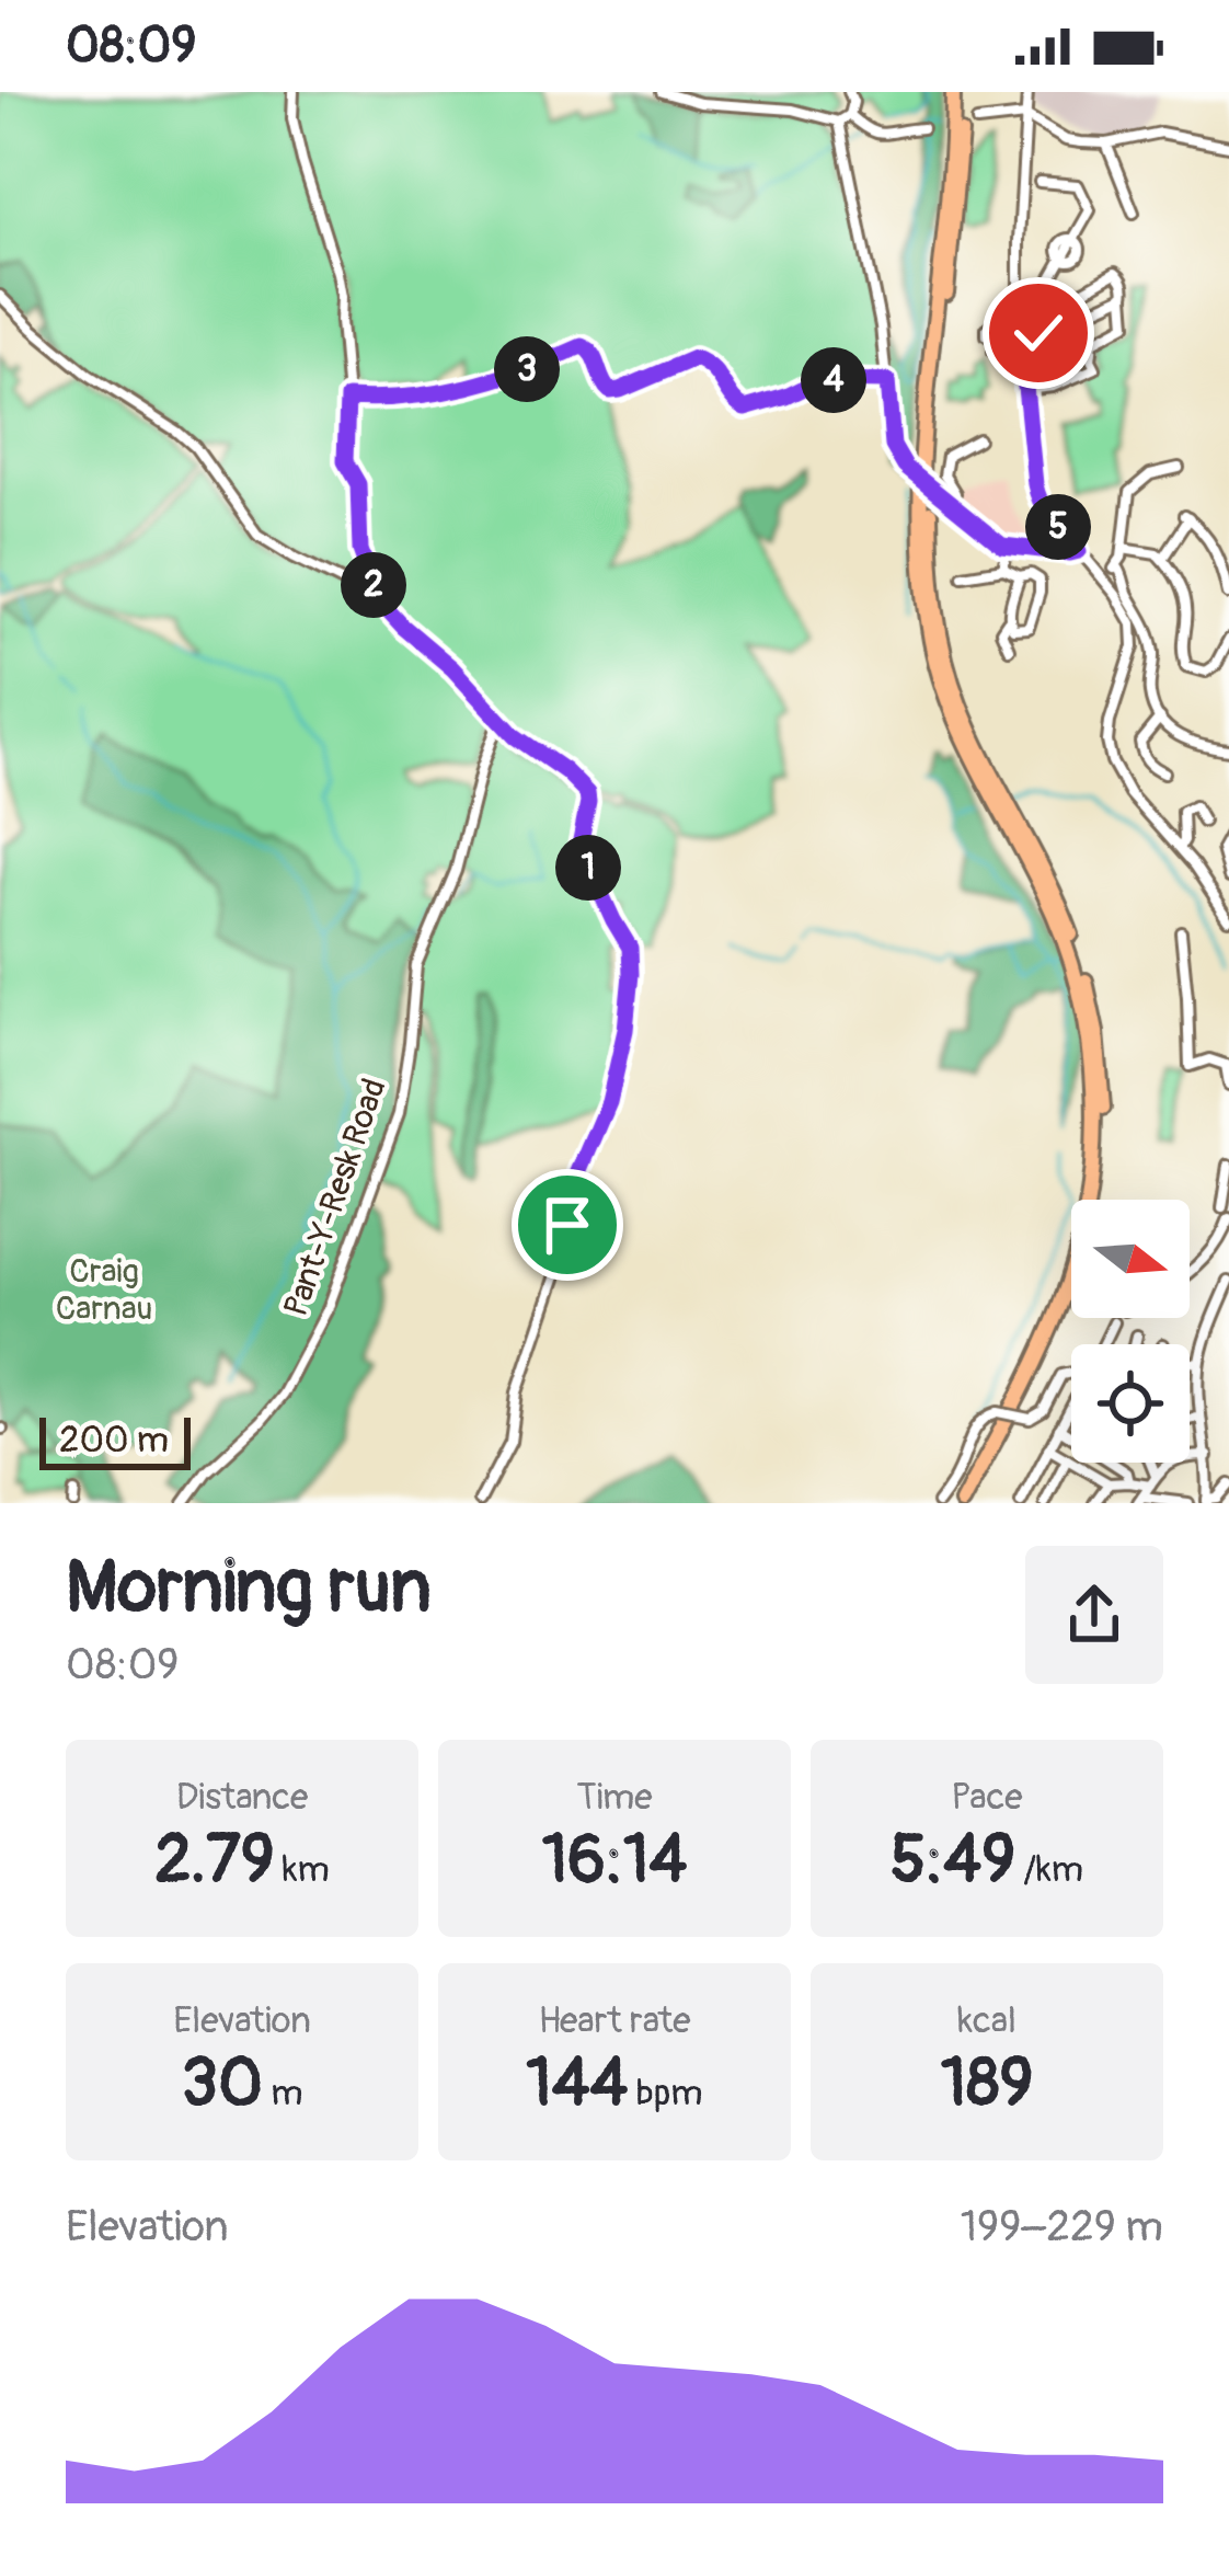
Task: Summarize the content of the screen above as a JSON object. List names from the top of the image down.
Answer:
{
  "streets": {
    "street": ["Pant-Y-Resk Road"]
  },
  "parks": ["Craig Carnau"],
  "scale_bar": "200 m",
  "north": "right",
  "page": {
    "status": "08:09",
    "pins": [
      "3",
      "4",
      "5",
      "2",
      "1"
    ],
    "scale": "200 m",
    "heading": ["Morning run", "08:09"],
    "stats": [
      ["Distance", "2.79 km"],
      ["Time", "16:14"],
      ["Pace", "5:49 /km"],
      ["Elevation", "30 m"],
      ["Heart rate", "144 bpm"],
      ["kcal", "189"]
    ],
    "chart": ["Elevation", "199–229 m"]
  }
}
